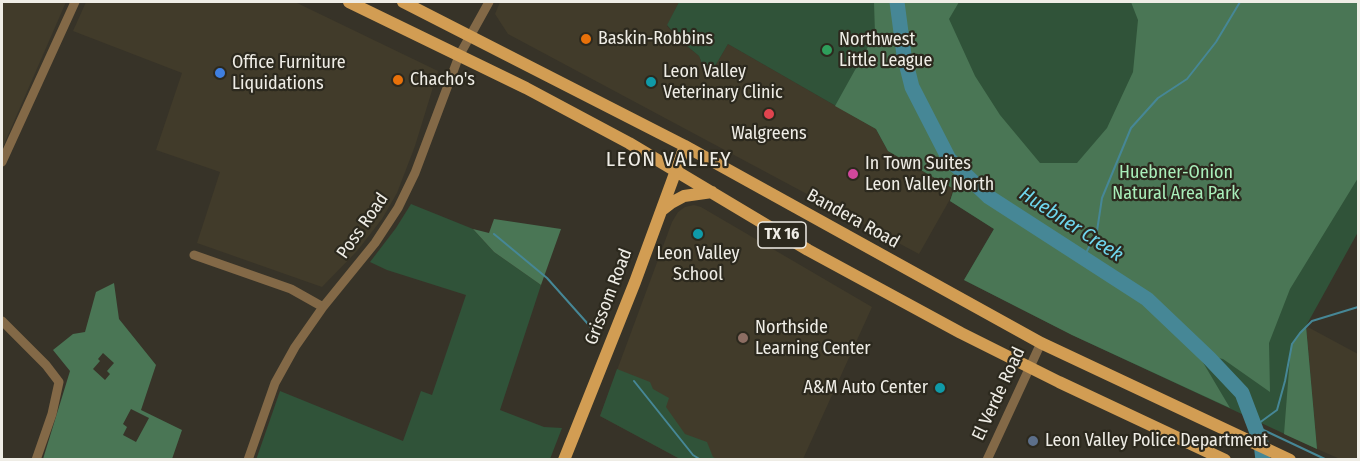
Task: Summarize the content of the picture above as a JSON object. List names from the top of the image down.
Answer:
{
  "streets": {
    "main road": ["Bandera Road", "TX 16", "Grissom Road"],
    "street": ["Poss Road", "El Verde Road"]
  },
  "crossings": [
    ["Bandera Road", "Poss Road"],
    ["Bandera Road", "Grissom Road"],
    ["Bandera Road", "El Verde Road"],
    ["Poss Road", "TX 16"],
    ["TX 16", "Grissom Road"],
    ["TX 16", "El Verde Road"]
  ],
  "districts": ["LEON VALLEY"],
  "water": ["Huebner Creek"],
  "parks": ["Huebner-Onion Natural Area Park"],
  "places": [
    "Baskin-Robbins",
    "Northwest Little League",
    "Office Furniture Liquidations",
    "Chacho's",
    "Leon Valley Veterinary Clinic",
    "Walgreens",
    "In Town Suites Leon Valley North",
    "Leon Valley School",
    "Northside Learning Center",
    "A&M Auto Center",
    "Leon Valley Police Department"
  ]
}
